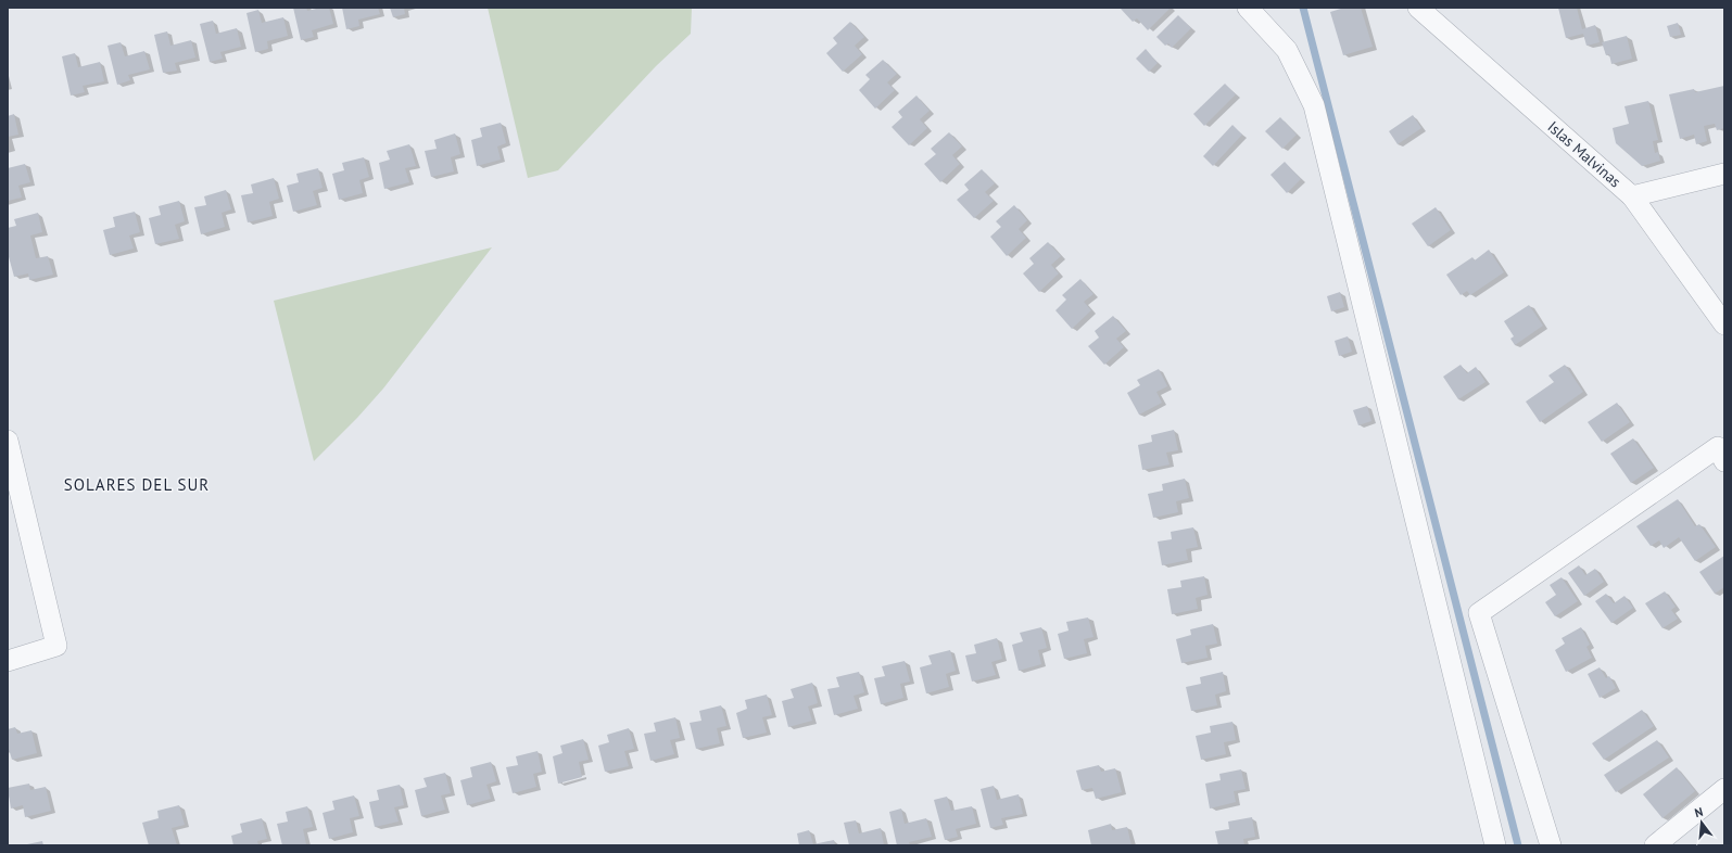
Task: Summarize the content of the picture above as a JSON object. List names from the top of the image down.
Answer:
{
  "streets": {
    "street": ["Islas Malvinas"]
  },
  "districts": ["SOLARES DEL SUR"],
  "north": "top"
}
